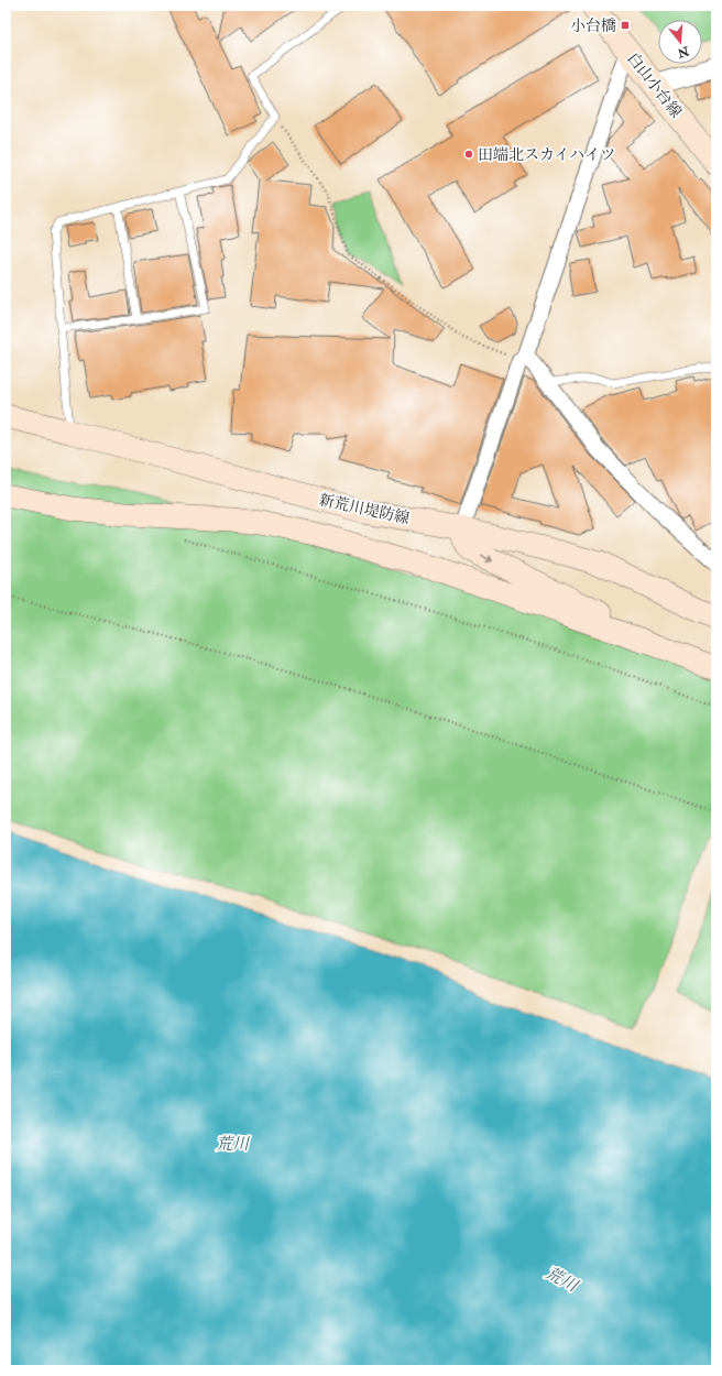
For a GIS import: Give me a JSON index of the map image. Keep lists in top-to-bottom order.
{
  "streets": {
    "main road": ["白山小台線", "新荒川堤防線"]
  },
  "water": ["荒川"],
  "places": {
    "transit": ["小台橋"],
    "other": ["田端北スカイハイツ"]
  },
  "north": "bottom"
}
